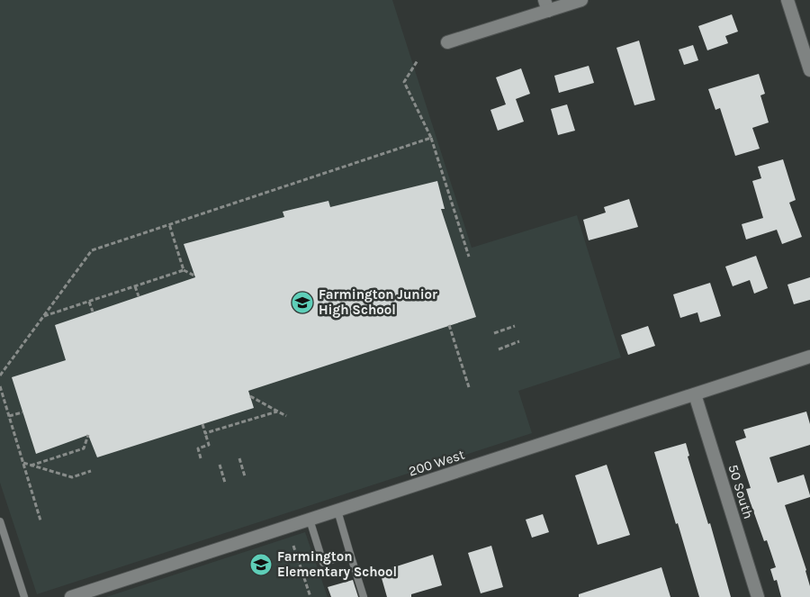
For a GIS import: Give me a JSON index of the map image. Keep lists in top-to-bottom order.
{
  "streets": {
    "main road": ["200 West", "50 South"]
  },
  "crossings": [
    ["200 West", "50 South"]
  ],
  "places": {
    "school or university": ["Farmington Junior High School", "Farmington Elementary School"]
  }
}
